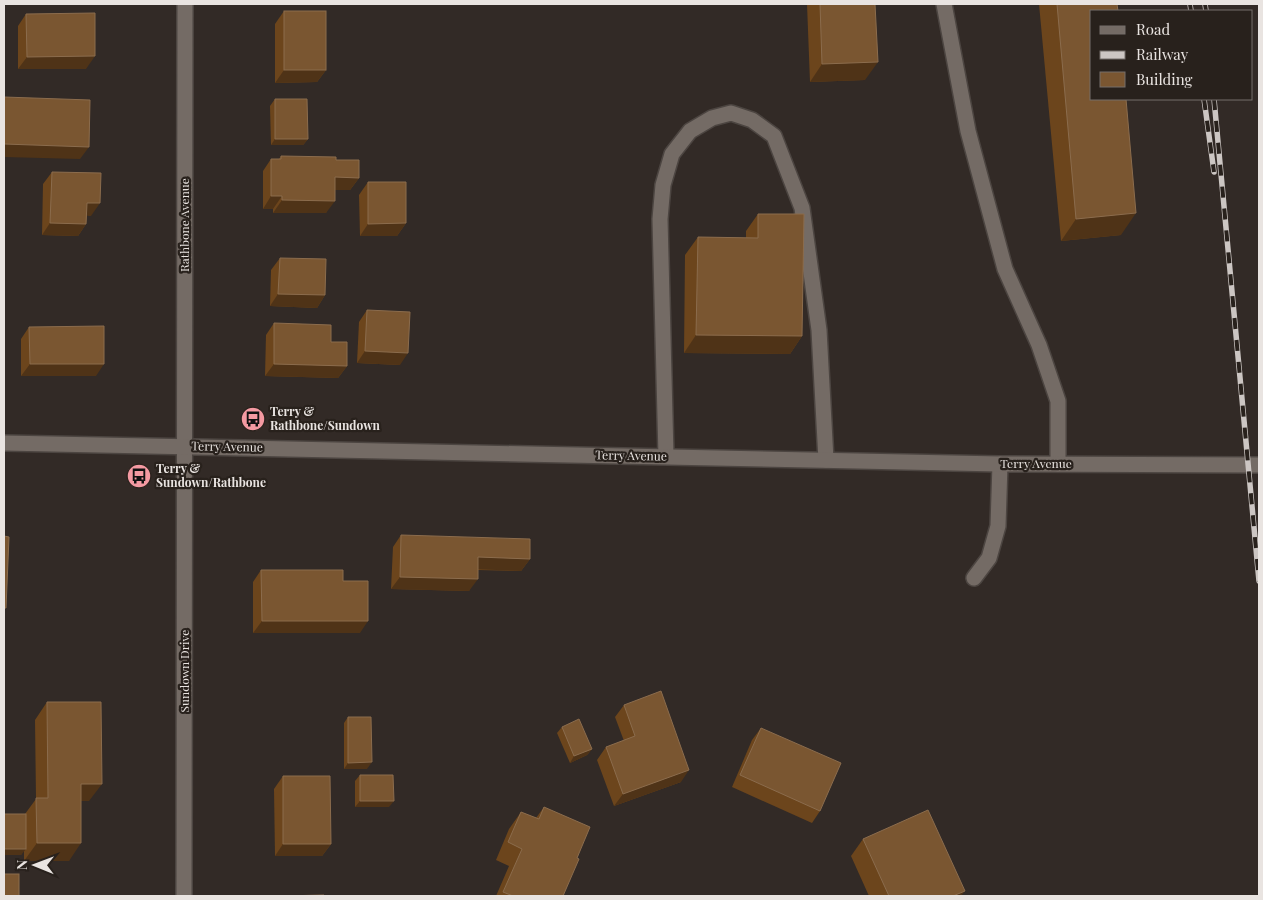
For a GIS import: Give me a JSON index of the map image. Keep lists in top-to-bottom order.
{
  "streets": {
    "street": ["Rathbone Avenue", "Terry Avenue", "Sundown Drive"]
  },
  "crossings": [
    ["Rathbone Avenue", "Terry Avenue"],
    ["Rathbone Avenue", "Sundown Drive"],
    ["Terry Avenue", "Sundown Drive"]
  ],
  "places": {
    "bus stop": ["Terry & Rathbone/Sundown", "Terry & Sundown/Rathbone"]
  },
  "legend": ["Road", "Railway", "Building"],
  "north": "left"
}
